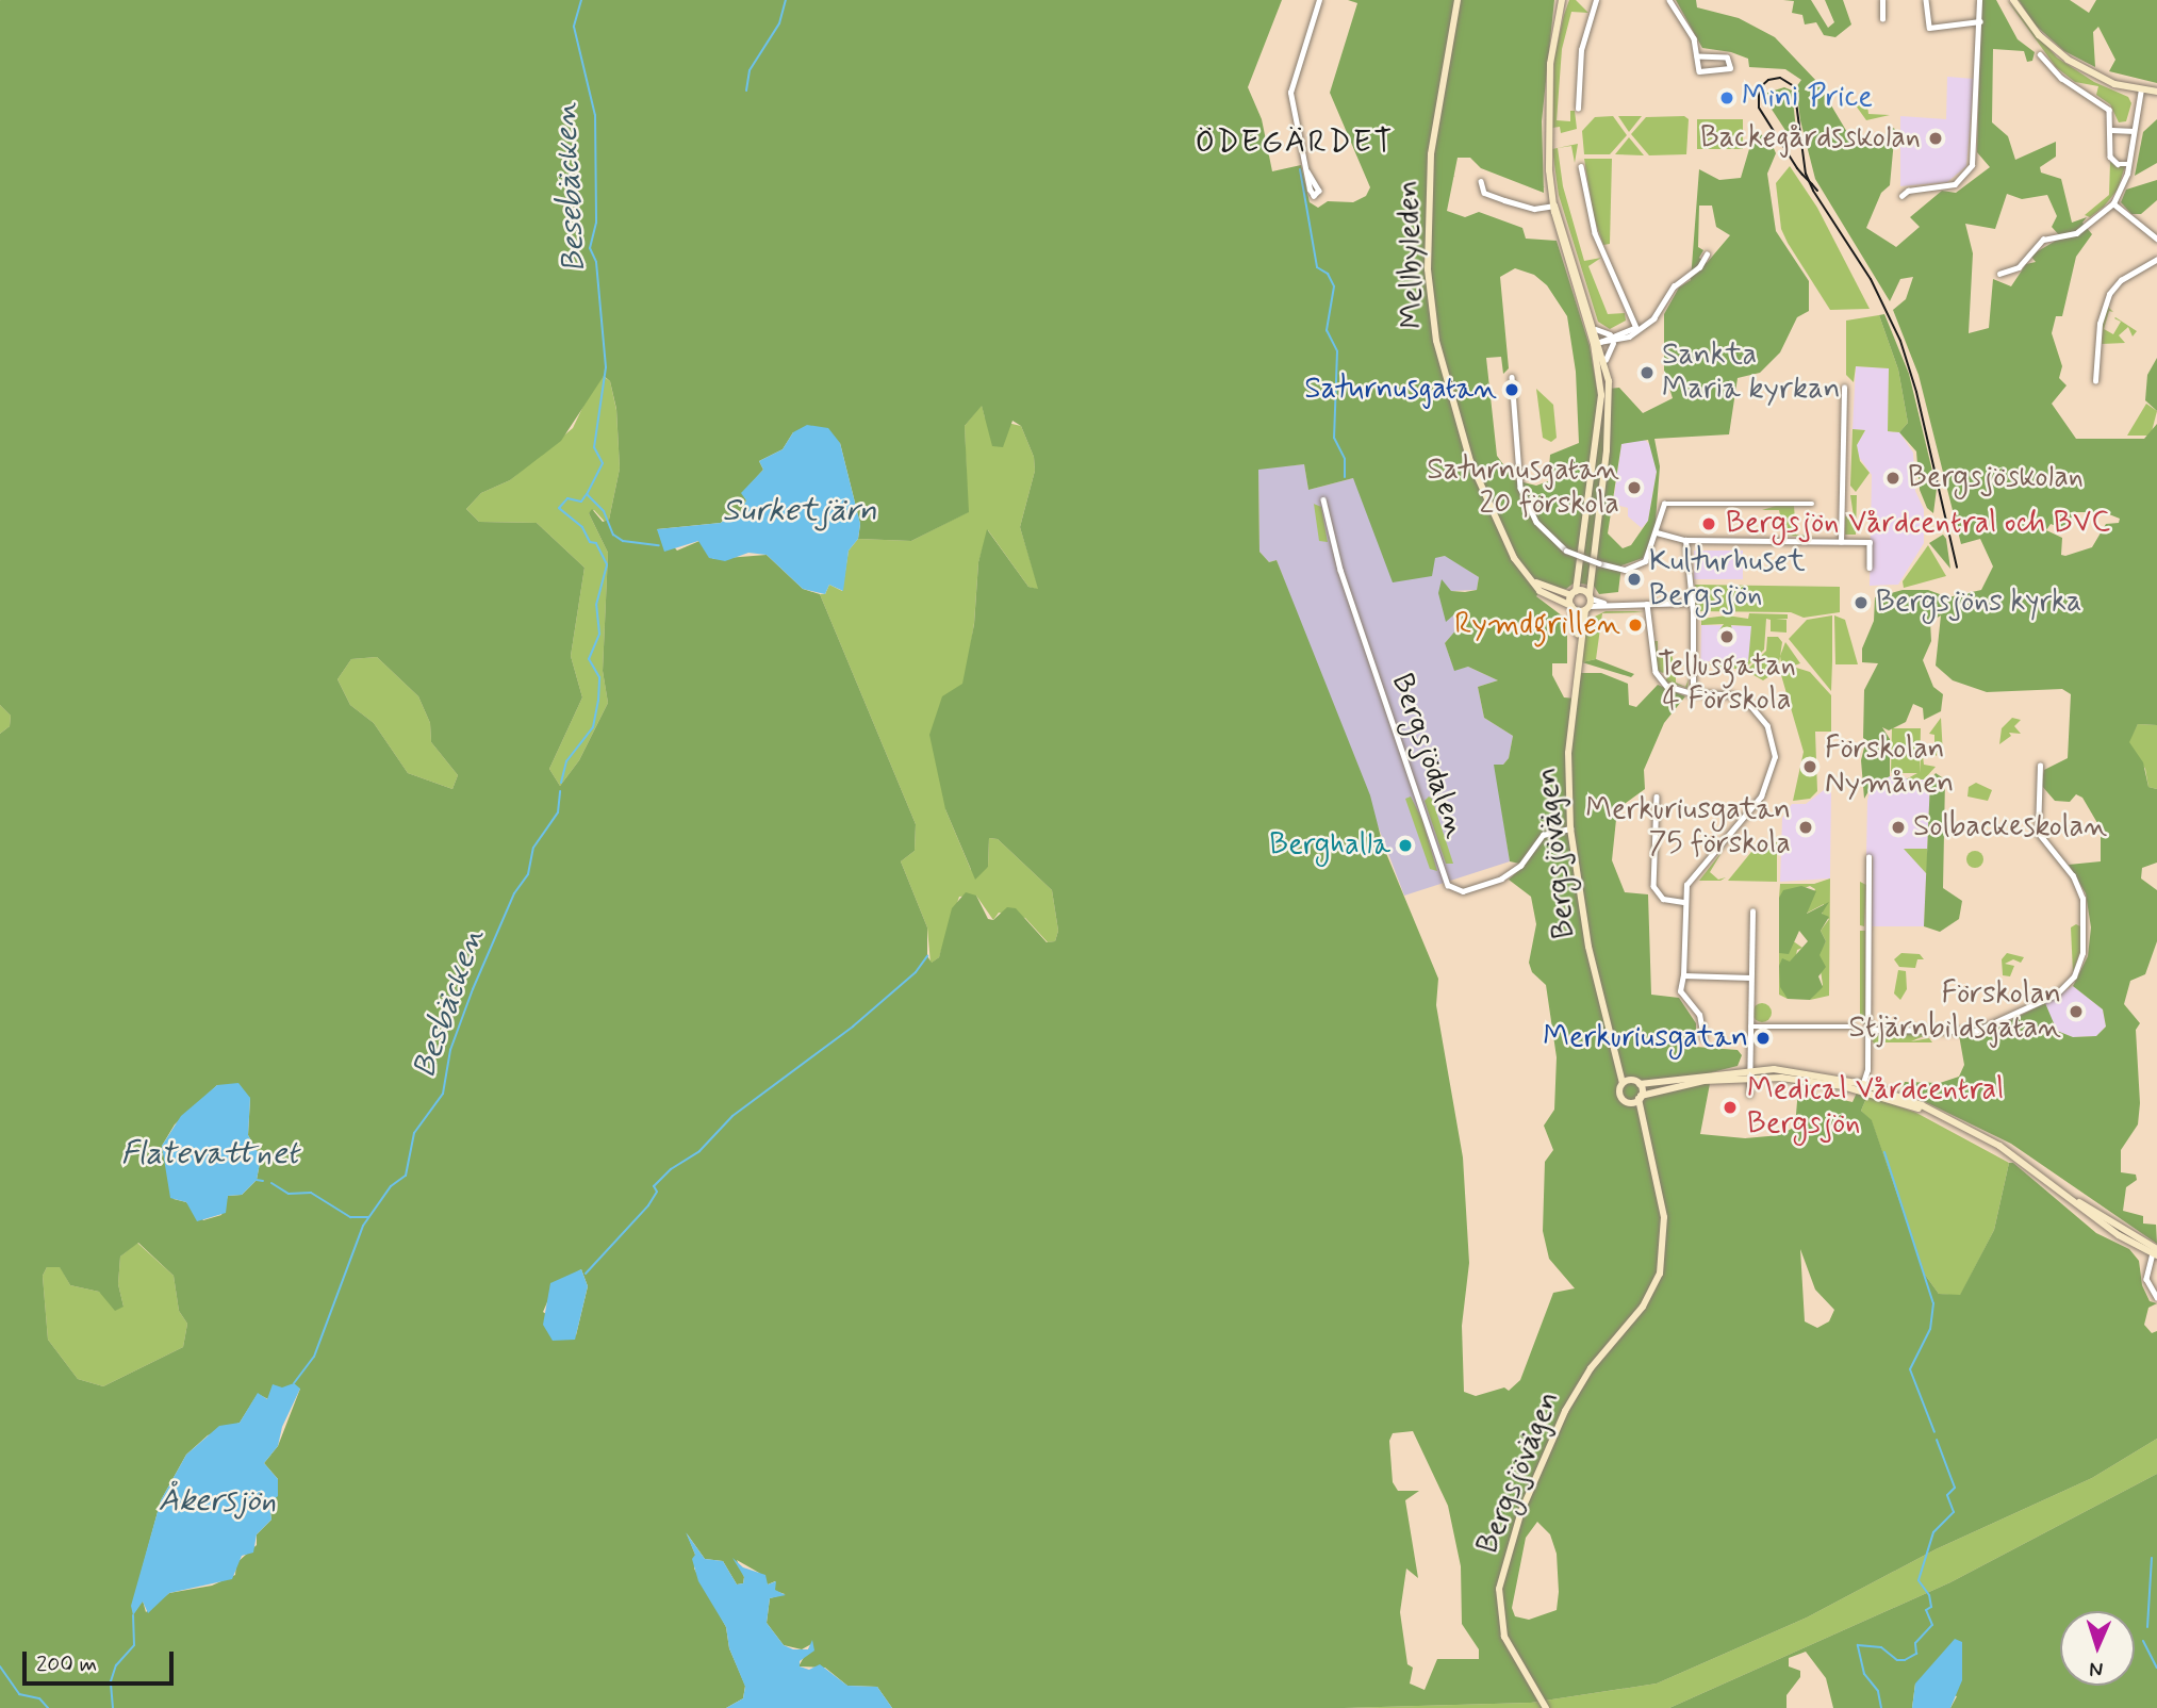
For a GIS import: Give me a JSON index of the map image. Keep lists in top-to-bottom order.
{
  "streets": {
    "main road": ["Mellbyleden", "Bergsjövägen"],
    "street": ["Bergsjödalen"]
  },
  "crossings": [
    ["Mellbyleden", "Bergsjövägen"],
    ["Bergsjödalen", "Bergsjövägen"]
  ],
  "districts": ["ÖDEGÄRDET"],
  "water": [
    "Besebäcken",
    "Surketjärn",
    "Besbäcken",
    "Flatevattnet",
    "Åkersjön"
  ],
  "places": [
    "Mini Price",
    "Backegårdsskolan",
    "Sankta Maria kyrkan",
    "Saturnusgatan",
    "Bergsjöskolan",
    "Saturnusgatan 20 förskola",
    "Bergsjön Vårdcentral och BVC",
    "Kulturhuset Bergsjön",
    "Bergsjöns kyrka",
    "Rymdgrillen",
    "Tellusgatan 4 Förskola",
    "Förskolan Nymånen",
    "Merkuriusgatan 75 förskola",
    "Solbackeskolan",
    "Berghalla",
    "Förskolan Stjärnbildsgatan",
    "Merkuriusgatan",
    "Medical Vårdcentral Bergsjön"
  ],
  "scale_bar": "200 m",
  "north": "bottom"
}
